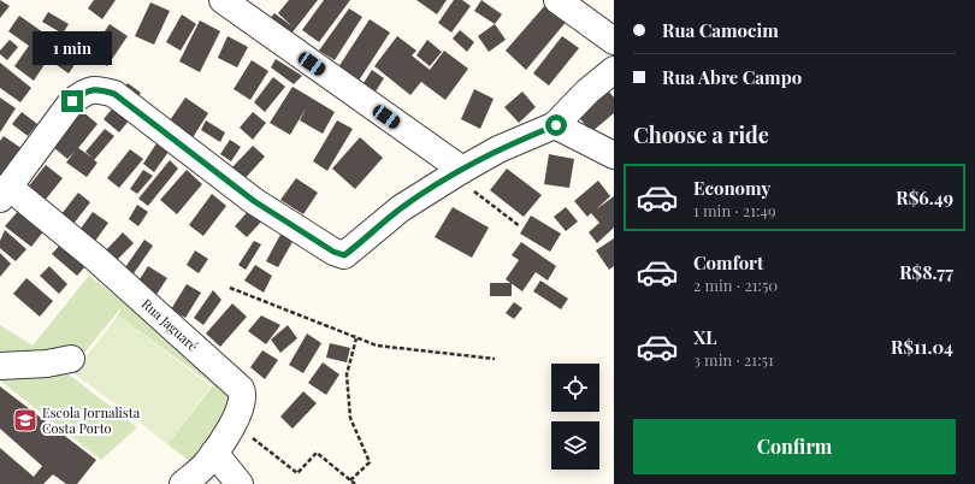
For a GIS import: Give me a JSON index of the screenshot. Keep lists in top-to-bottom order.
{
  "streets": {
    "street": ["Rua Jaguaré"]
  },
  "places": {
    "school or university": ["Escola Jornalista Costa Porto"]
  },
  "page": {
    "banner": ["Rua Camocim", "Rua Abre Campo"],
    "bubble": "1 min",
    "heading": "Choose a ride",
    "list": [
      {
        "name": "Economy",
        "note": "1 min · 21:49",
        "value": "R$6.49"
      },
      {
        "name": "Comfort",
        "note": "2 min · 21:50",
        "value": "R$8.77"
      },
      {
        "name": "XL",
        "note": "3 min · 21:51",
        "value": "R$11.04"
      }
    ],
    "buttons": "Confirm"
  }
}
